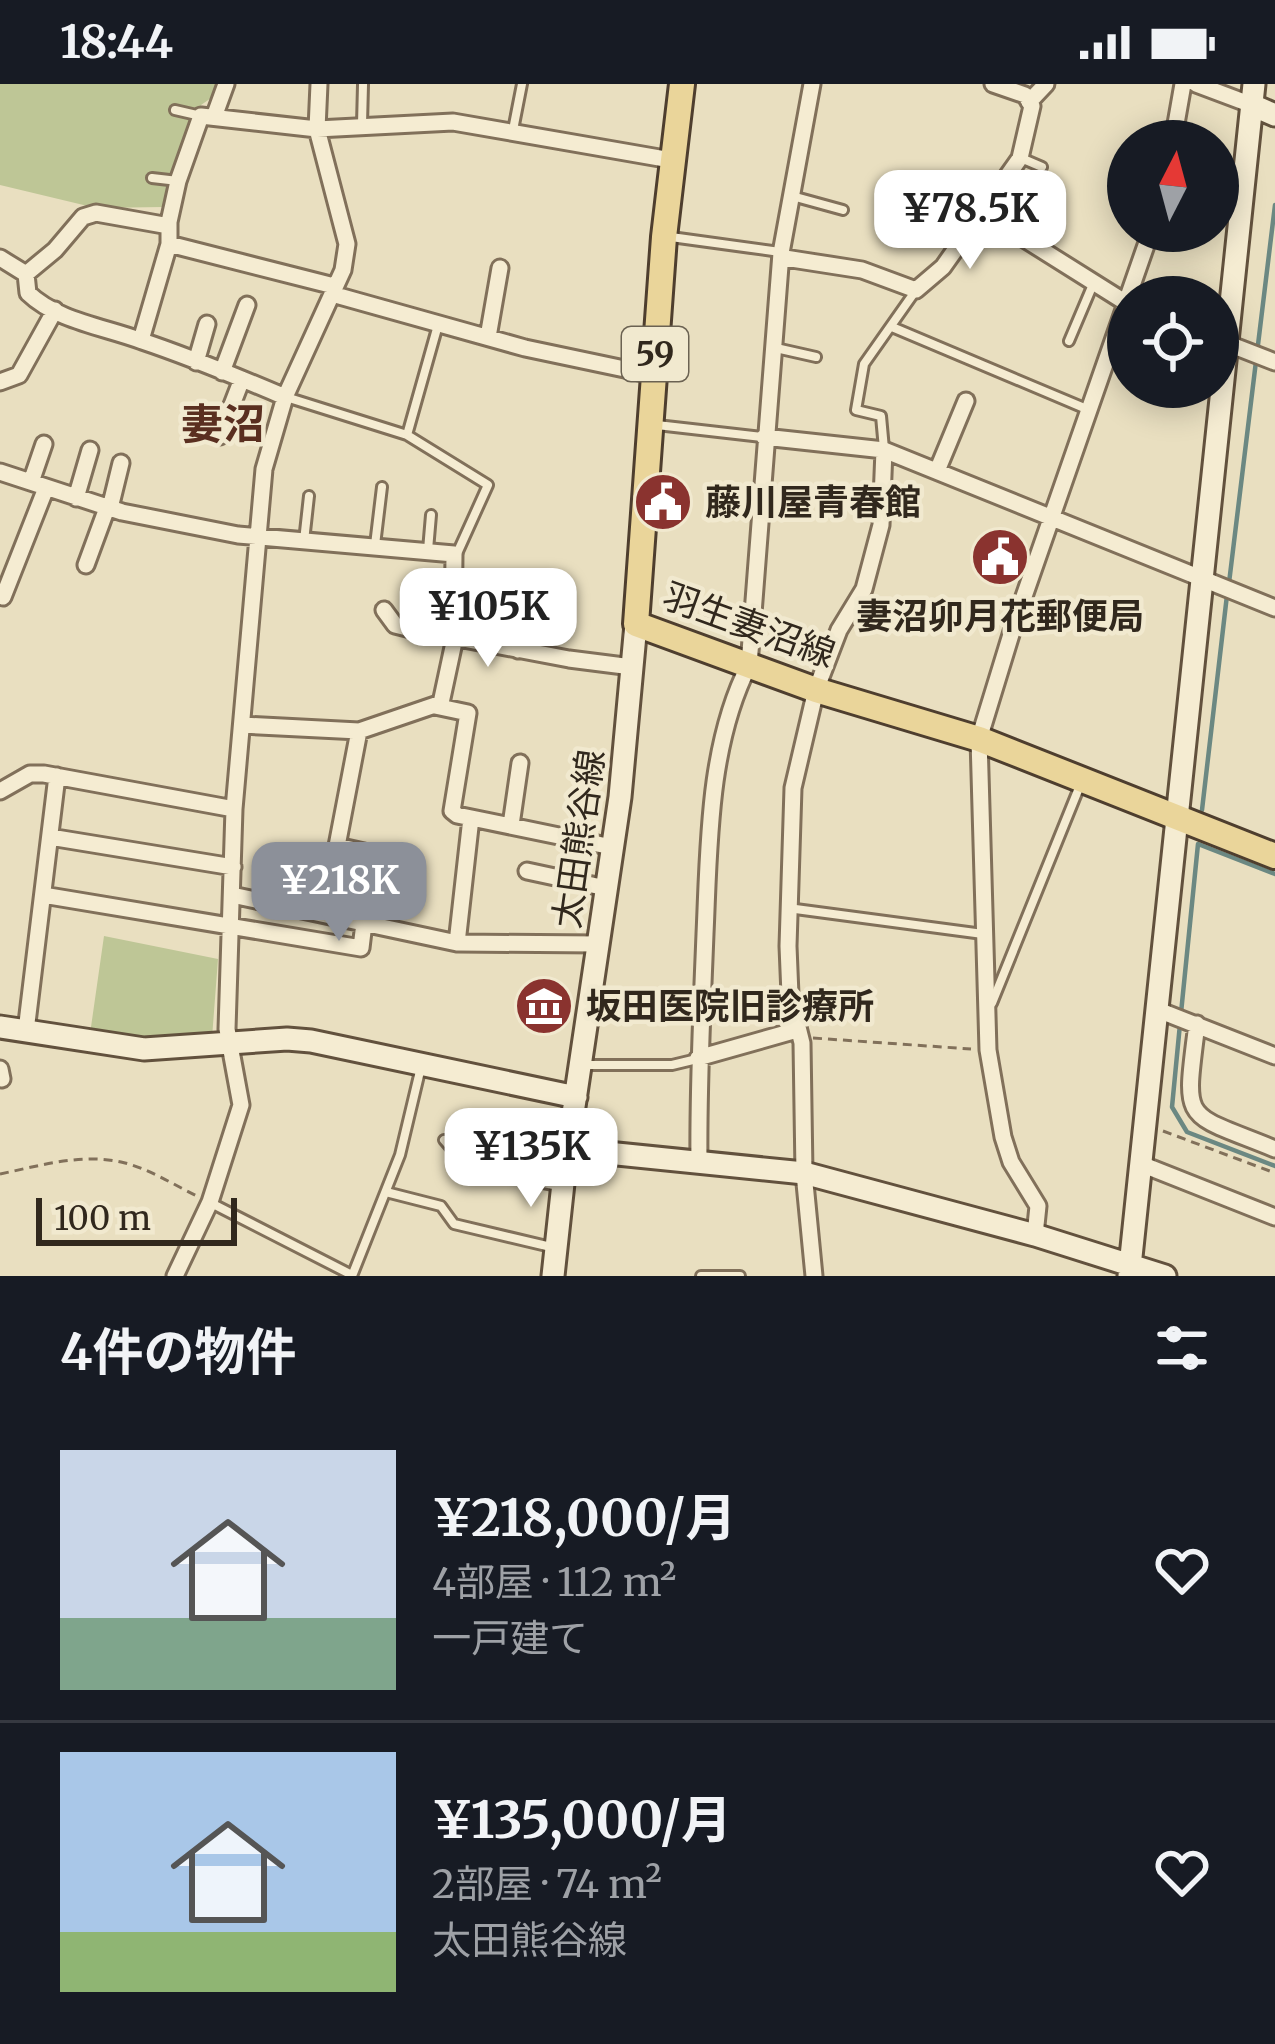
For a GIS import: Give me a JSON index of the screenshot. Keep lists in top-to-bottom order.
{
  "streets": {
    "main road": ["59", "羽生妻沼線"],
    "street": ["太田熊谷線"]
  },
  "crossings": [
    ["羽生妻沼線", "太田熊谷線"]
  ],
  "districts": ["妻沼"],
  "places": {
    "public building": ["藤川屋青春館", "妻沼卯月花郵便局"],
    "museum": ["坂田医院旧診療所"]
  },
  "scale_bar": "100 m",
  "north": "top",
  "page": {
    "status": "18:44",
    "price": [
      "¥78.5K",
      "¥105K",
      "¥218K",
      "¥135K"
    ],
    "scale": "100 m",
    "heading": "4件の物件",
    "list": [
      {
        "name": "¥218,000/月",
        "note": "4部屋 · 112 m² · 一戸建て"
      },
      {
        "name": "¥135,000/月",
        "note": "2部屋 · 74 m² · 太田熊谷線"
      }
    ]
  }
}
